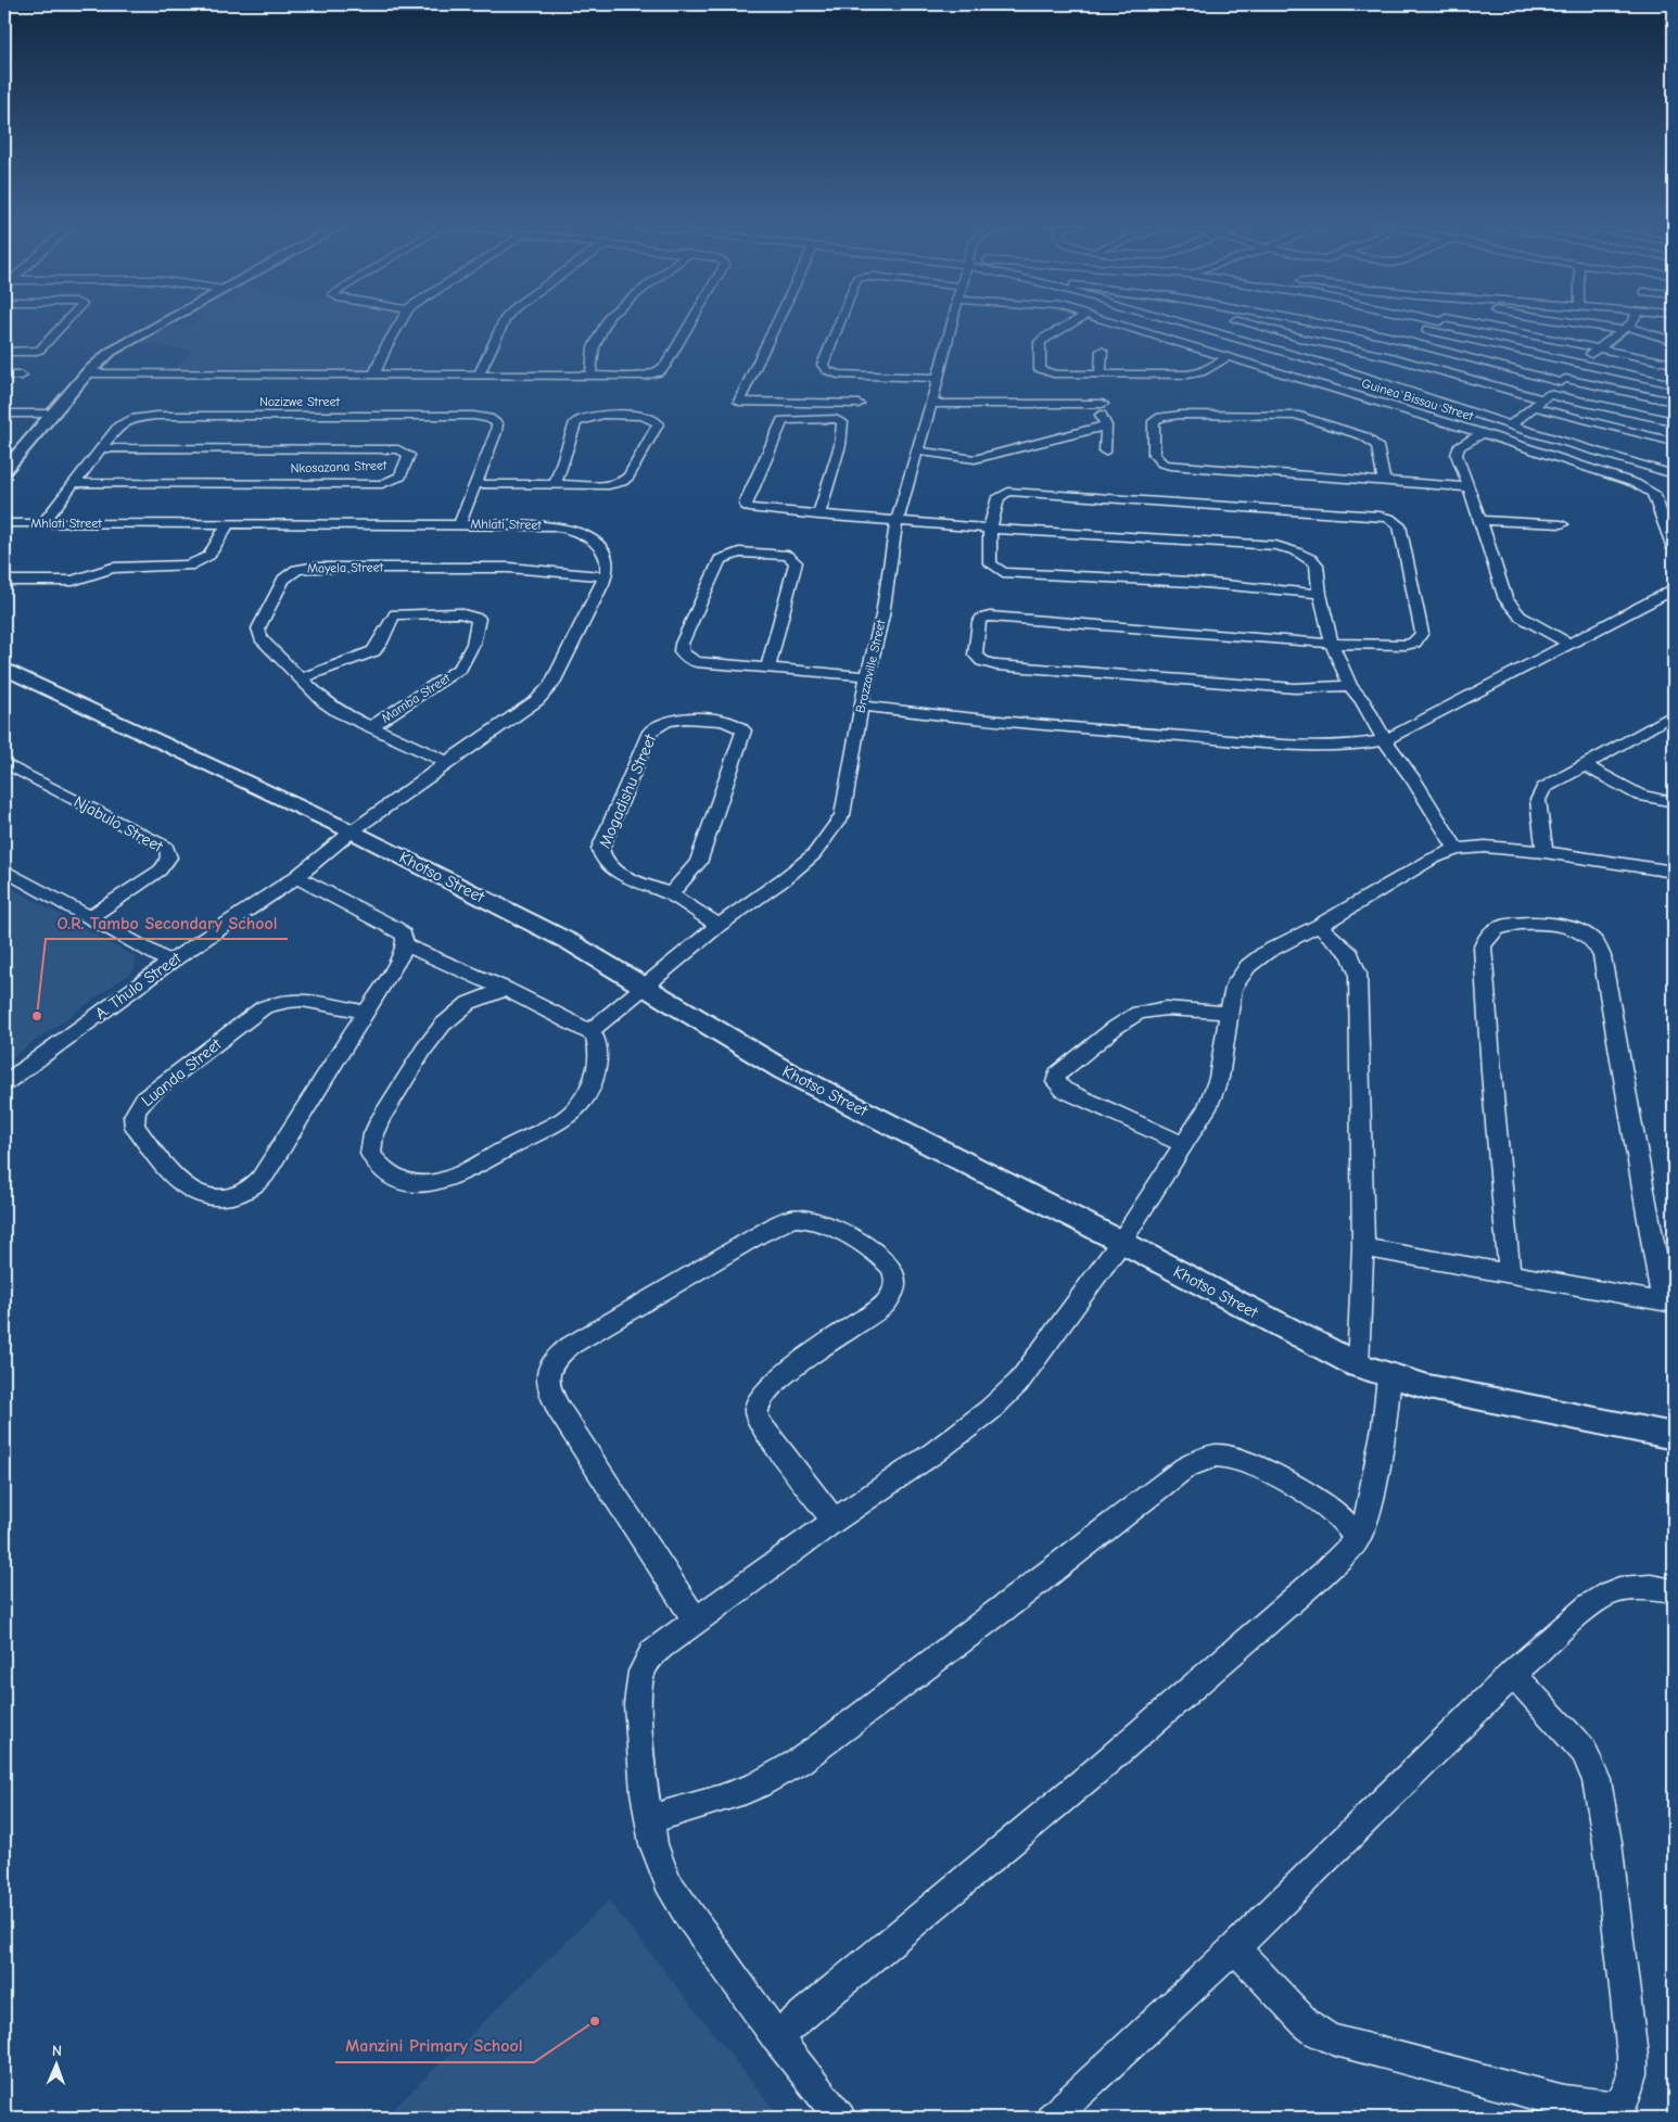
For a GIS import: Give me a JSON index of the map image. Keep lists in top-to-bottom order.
{
  "streets": {
    "street": [
      "Guinea Bissau Street",
      "Nozizwe Street",
      "Nkosazana Street",
      "Mhlati Street",
      "Mayela Street",
      "Brazzaville Street",
      "Mamba Street",
      "Mogadishu Street",
      "Njabulo Street",
      "Khotso Street",
      "A. Thulo Street",
      "Luanda Street"
    ]
  },
  "crossings": [
    ["Guinea Bissau Street", "Brazzaville Street"],
    ["Nozizwe Street", "Nkosazana Street"],
    ["Nozizwe Street", "Mhlati Street"],
    ["Mhlati Street", "Mayela Street"],
    ["Mayela Street", "Mamba Street"],
    ["Brazzaville Street", "Mogadishu Street"],
    ["Brazzaville Street", "Khotso Street"],
    ["Khotso Street", "A. Thulo Street"]
  ],
  "places": ["O.R. Tambo Secondary School", "Manzini Primary School"],
  "north": "top"
}
